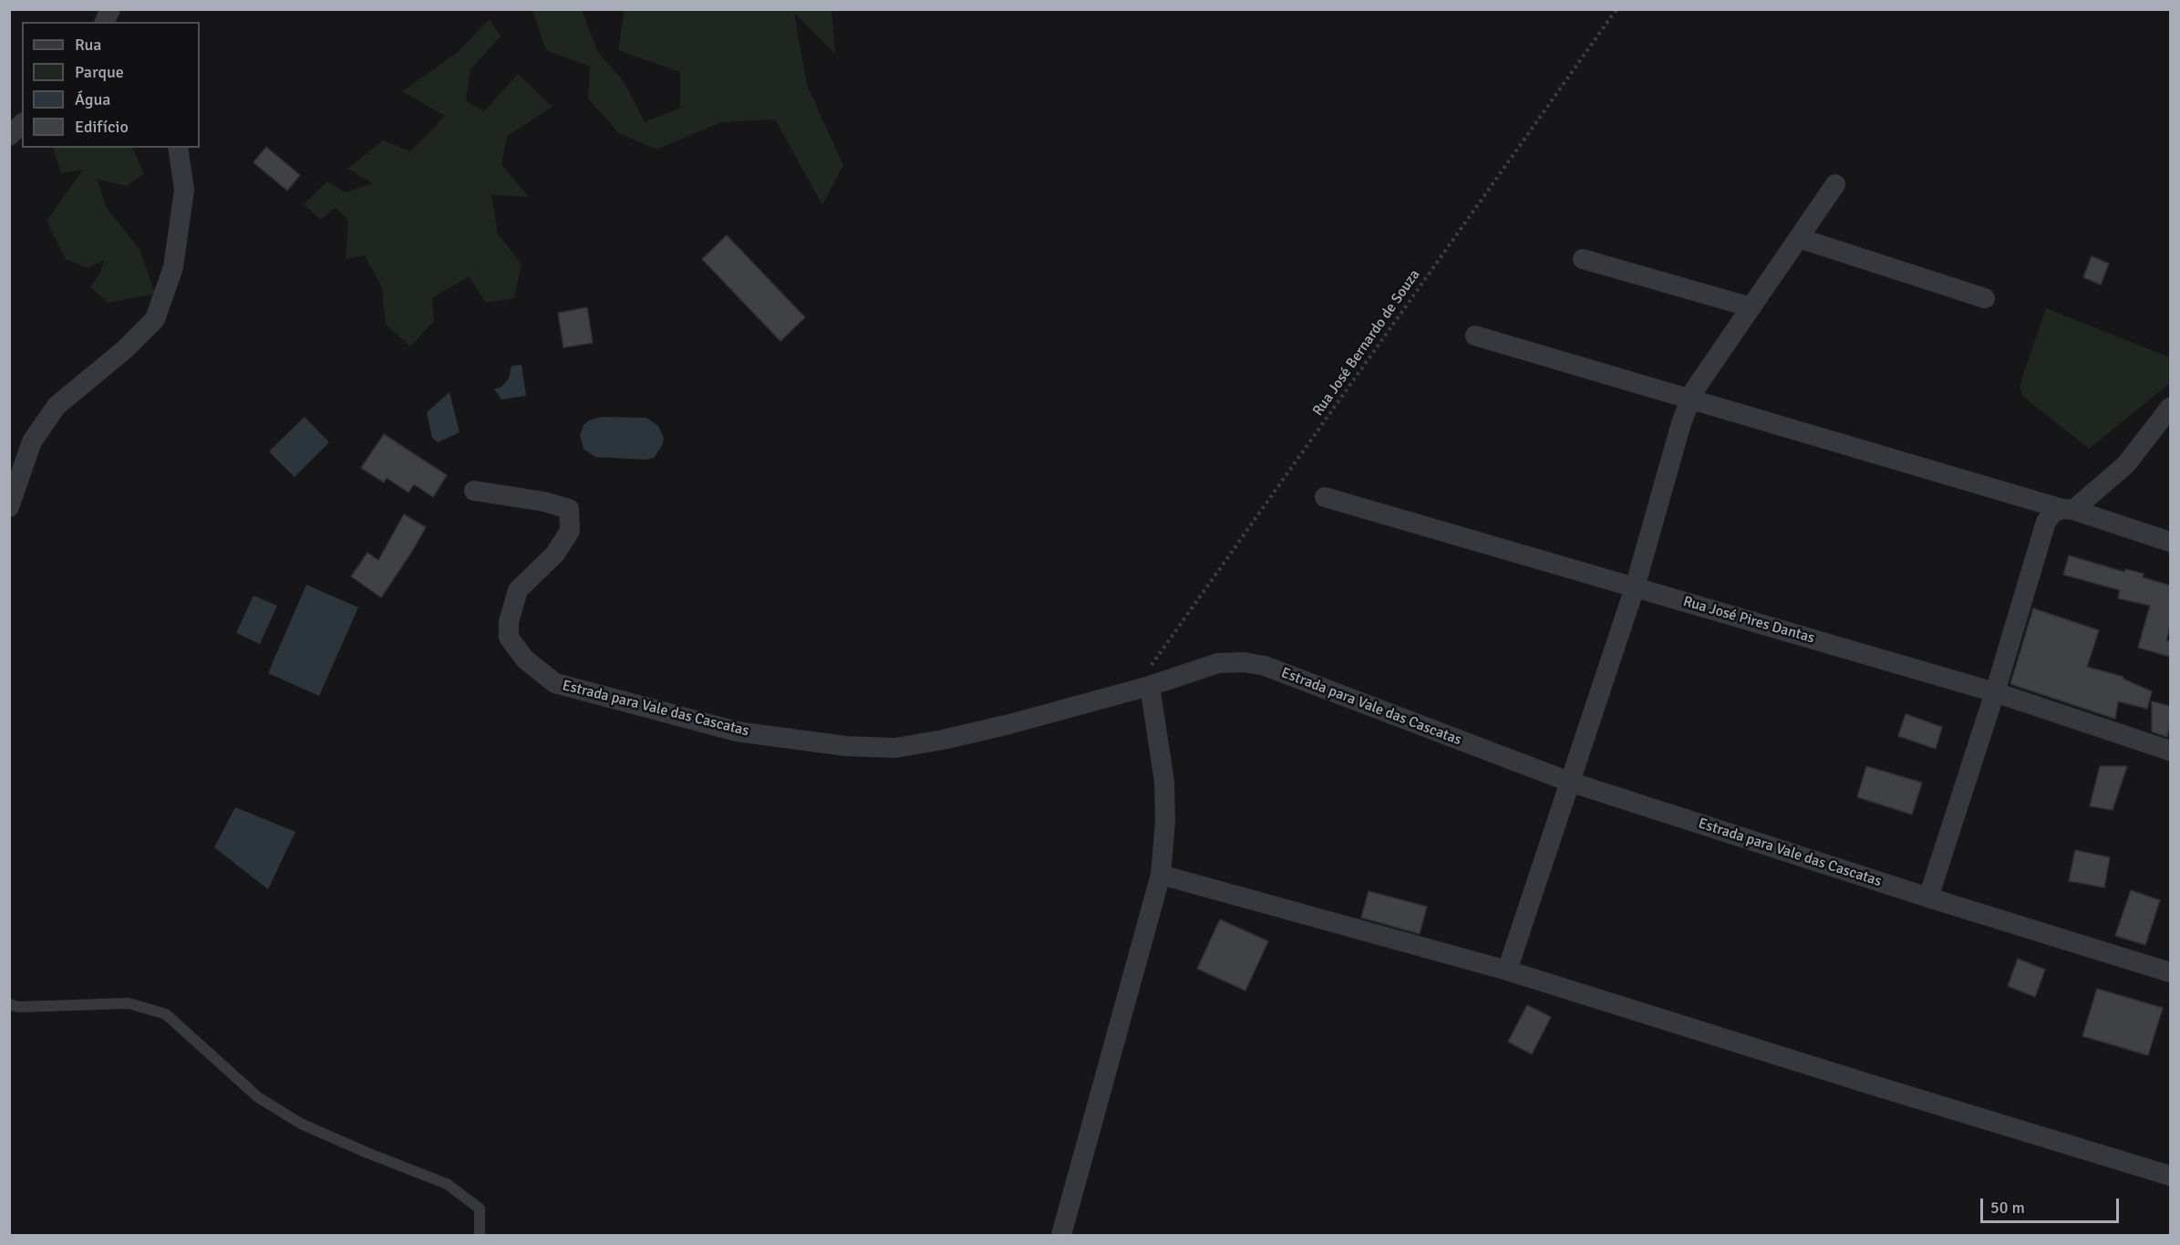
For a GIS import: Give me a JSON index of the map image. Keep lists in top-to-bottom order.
{
  "streets": {
    "street": ["Rua José Pires Dantas", "Estrada para Vale das Cascatas"],
    "path": ["Rua José Bernardo de Souza"]
  },
  "crossings": [
    ["Rua José Bernardo de Souza", "Estrada para Vale das Cascatas"]
  ],
  "legend": [
    "Rua",
    "Parque",
    "Água",
    "Edifício"
  ],
  "scale_bar": "50 m"
}
